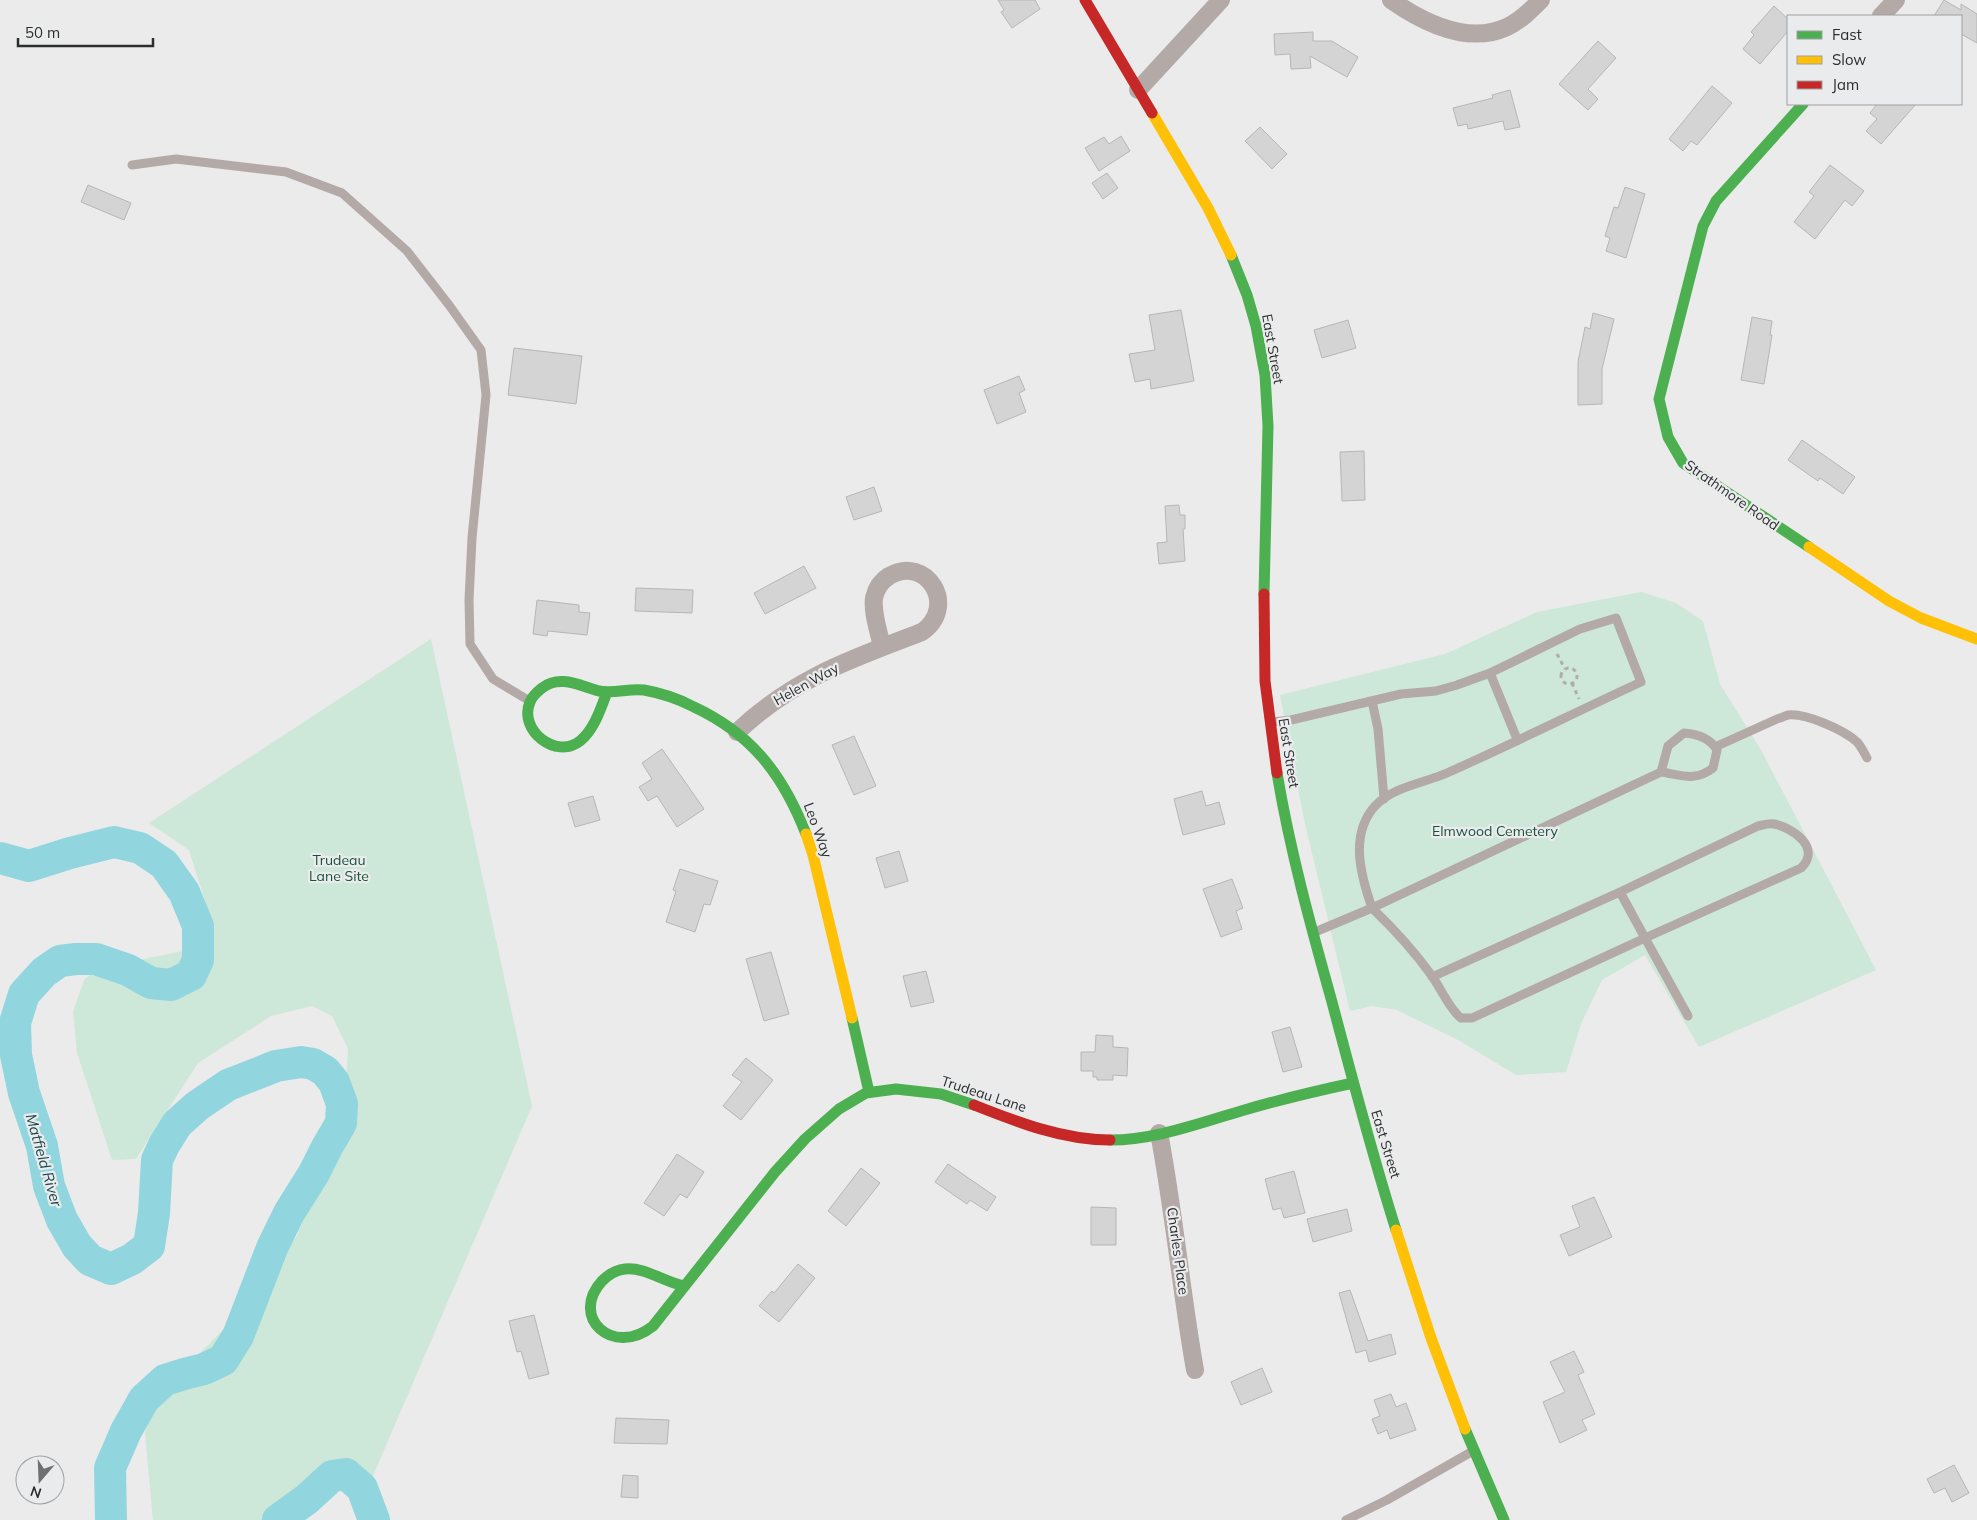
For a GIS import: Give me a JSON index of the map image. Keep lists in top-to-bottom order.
{
  "streets": {
    "street": [
      "East Street",
      "Strathmore Road",
      "Helen Way",
      "Leo Way",
      "Trudeau Lane",
      "Charles Place"
    ]
  },
  "crossings": [
    ["East Street", "Trudeau Lane"],
    ["Helen Way", "Leo Way"],
    ["Leo Way", "Trudeau Lane"],
    ["Trudeau Lane", "Charles Place"]
  ],
  "water": ["Matfield River"],
  "parks": ["Elmwood Cemetery", "Trudeau Lane Site"],
  "legend": ["Fast", "Slow", "Jam"],
  "scale_bar": "50 m",
  "north": "bottom"
}
